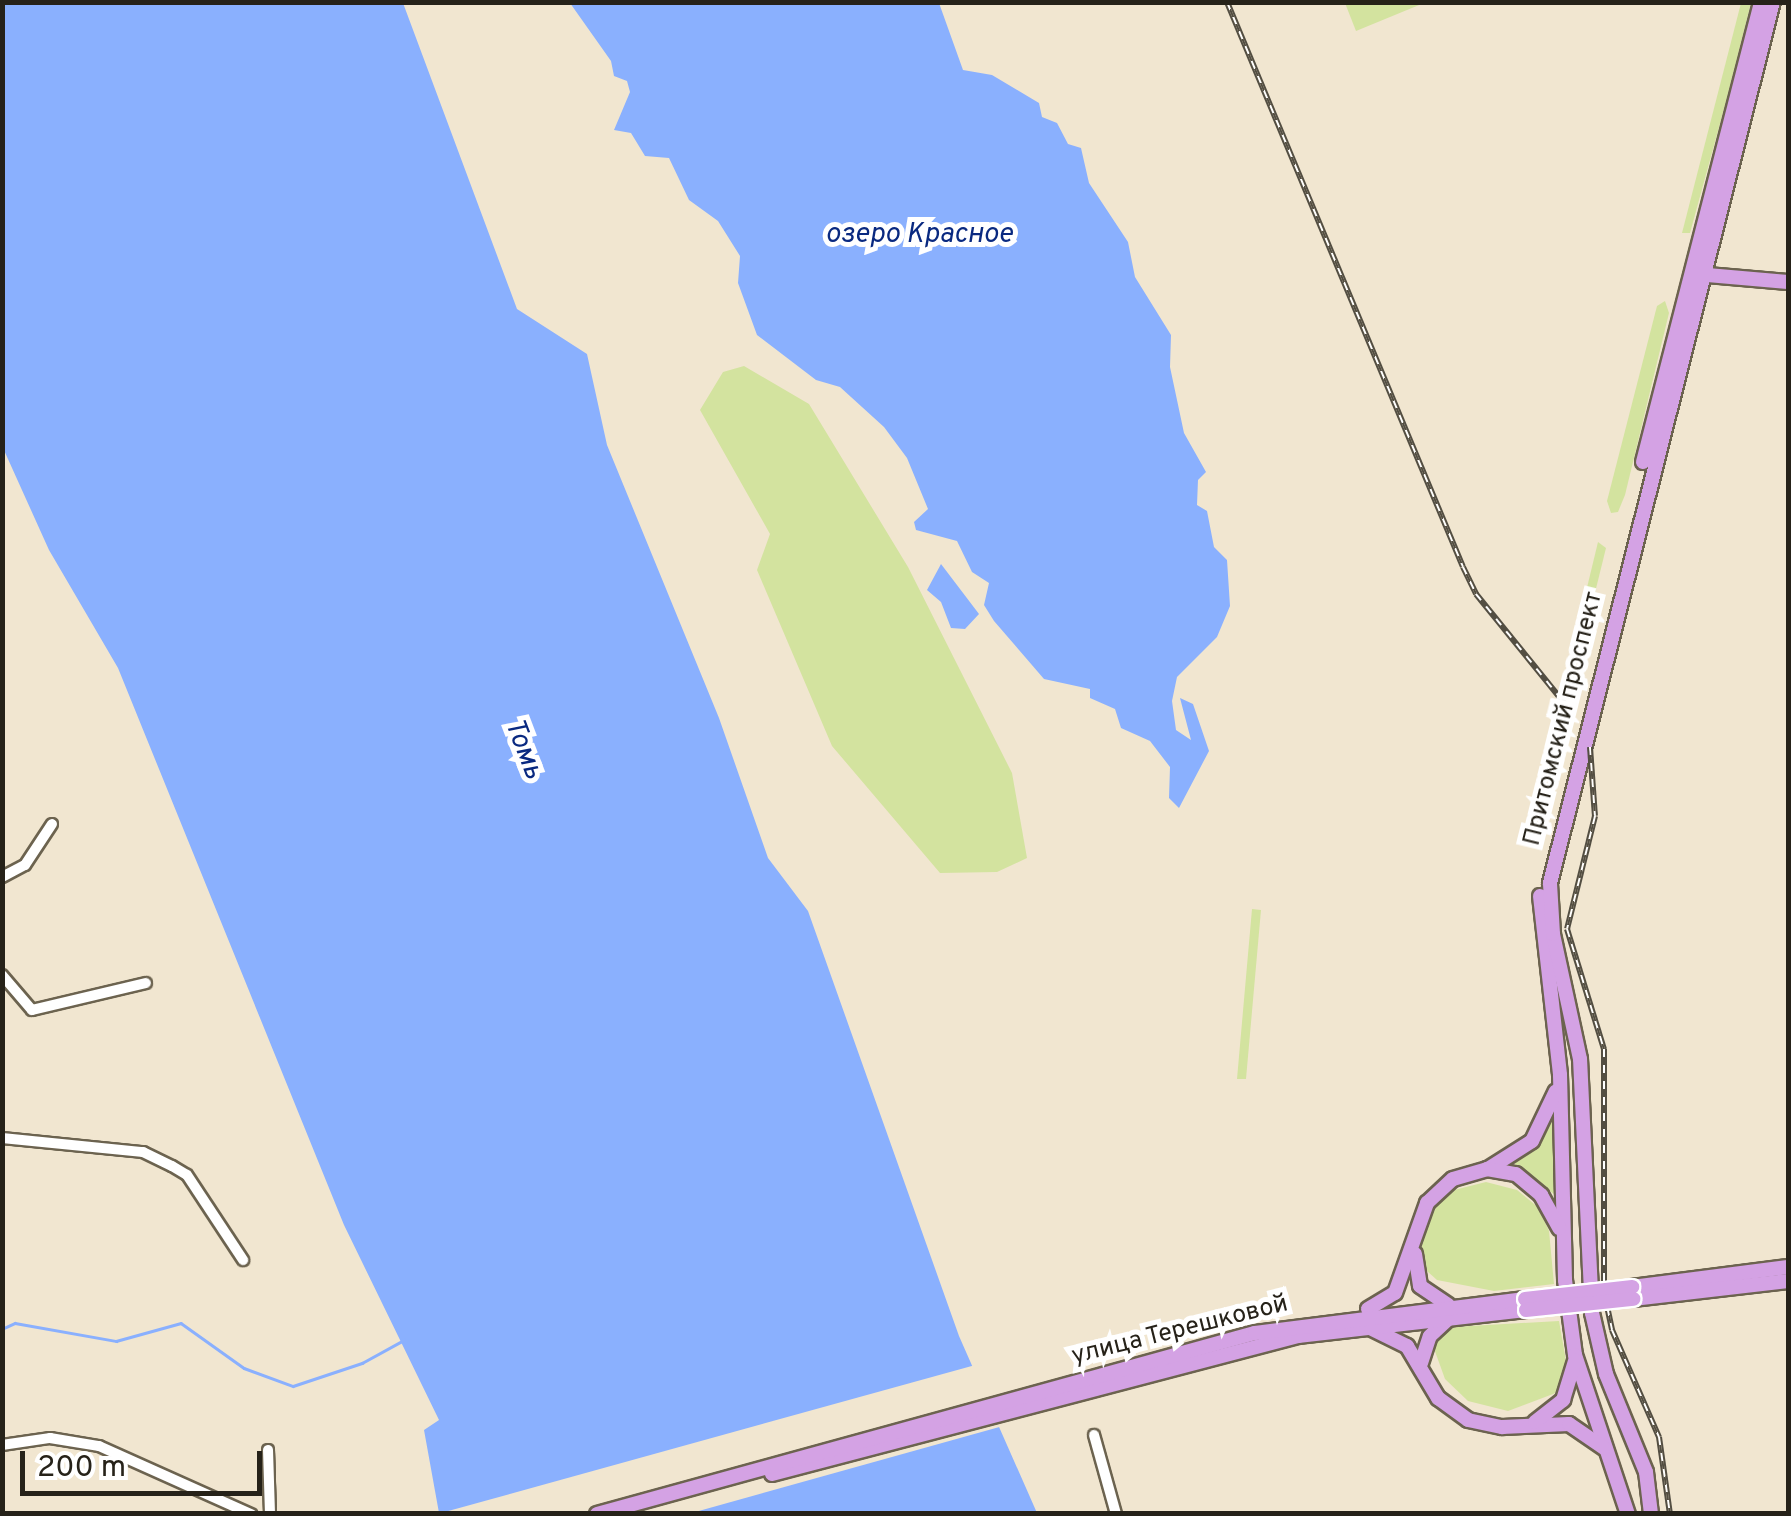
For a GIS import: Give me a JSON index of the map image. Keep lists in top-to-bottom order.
{
  "streets": {
    "main road": ["Притомский проспект", "улица Терешковой"]
  },
  "water": ["озеро Красное", "Томь"],
  "scale_bar": "200 m"
}
